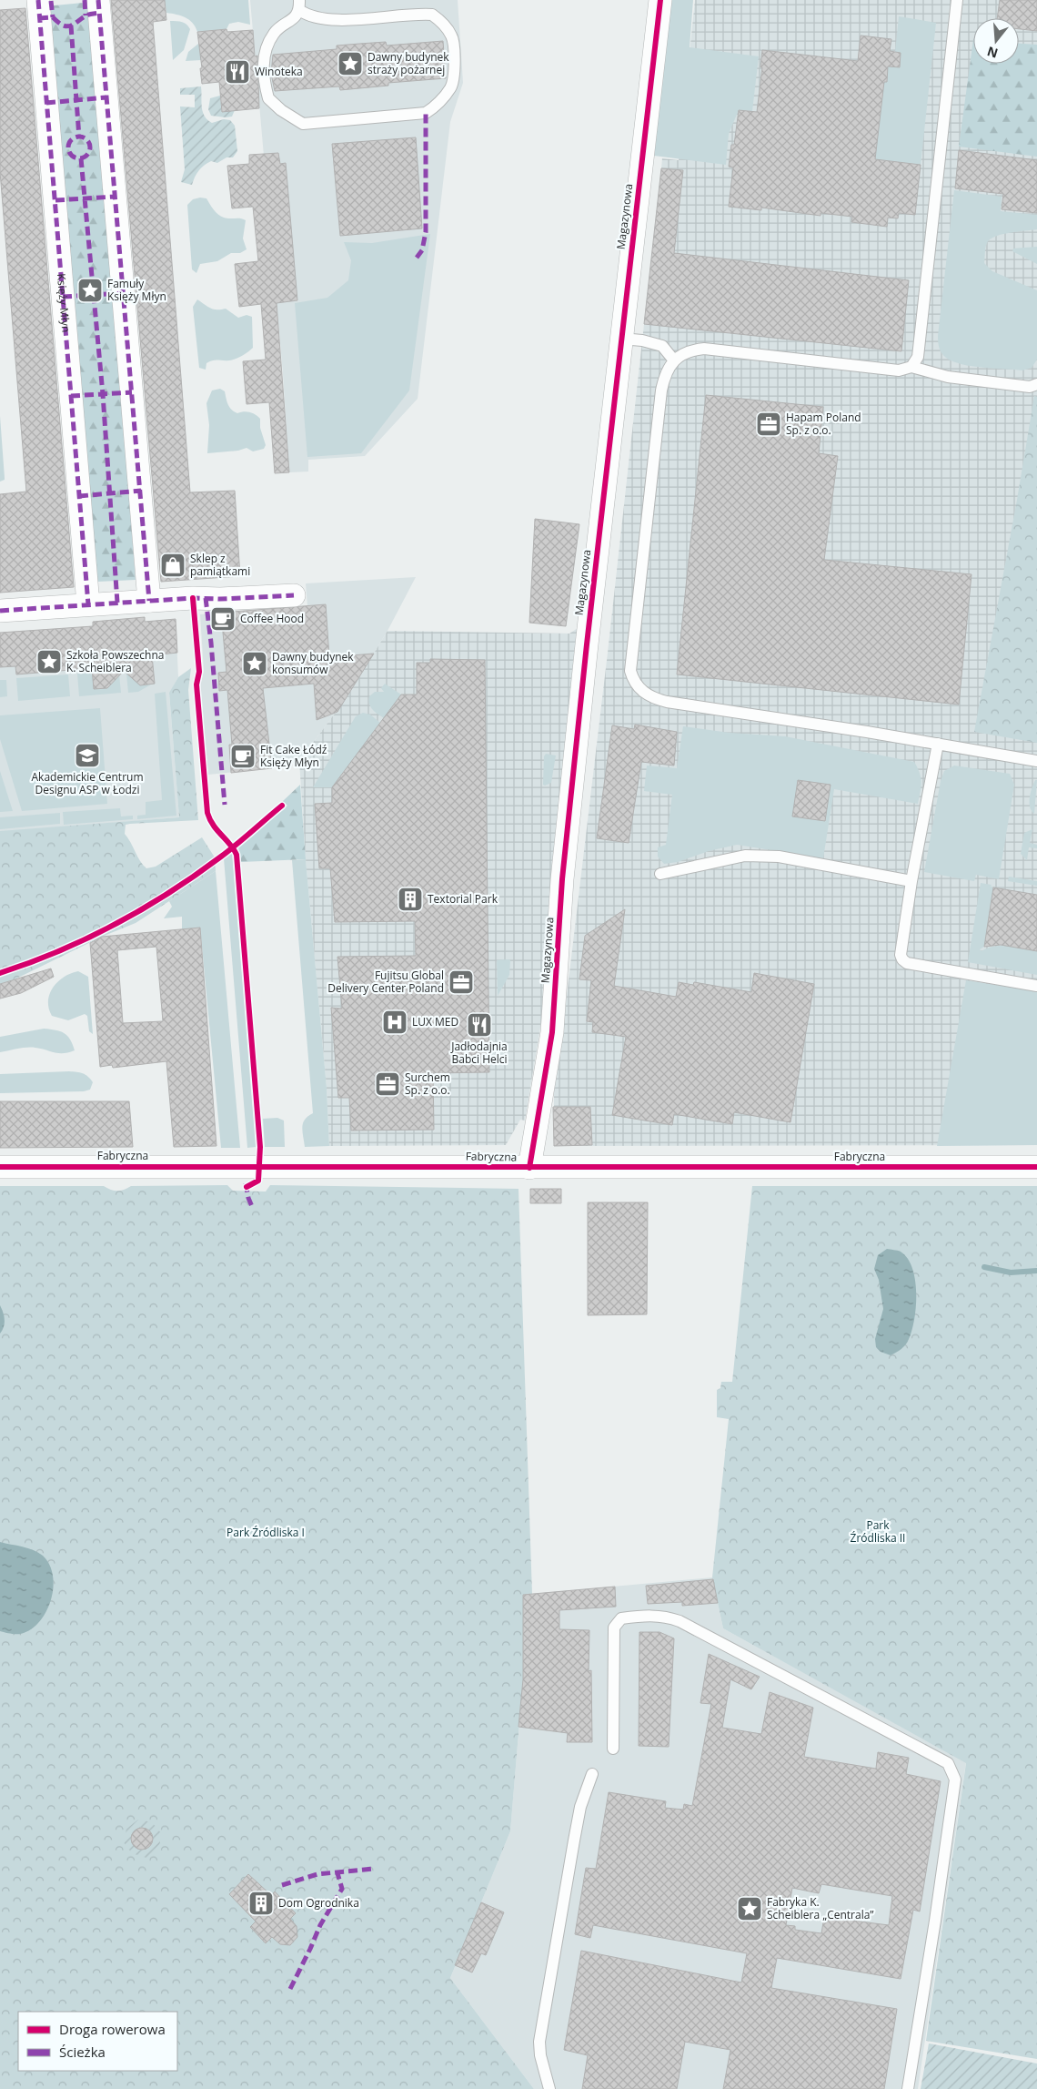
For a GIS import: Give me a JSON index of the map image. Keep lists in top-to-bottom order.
{
  "streets": {
    "street": ["Magazynowa", "Księży Młyn", "Fabryczna"]
  },
  "crossings": [
    ["Magazynowa", "Fabryczna"]
  ],
  "parks": ["Park Źródliska II", "Park Źródliska I"],
  "places": {
    "place": [
      "Dawny budynek straży pożarnej",
      "Famuły Księży Młyn",
      "Szkoła Powszechna K. Scheiblera",
      "Dawny budynek konsumów",
      "Fabryka K. Scheiblera „Centrala”"
    ],
    "restaurant": ["Winoteka", "Jadłodajnia Babci Helci"],
    "office": ["Hapam Poland Sp. z o.o.", "Fujitsu Global Delivery Center Poland", "Surchem Sp. z o.o."],
    "shop": ["Sklep z pamiątkami"],
    "cafe": ["Coffee Hood", "Fit Cake Łódź Księży Młyn"],
    "school or university": ["Akademickie Centrum Designu ASP w Łodzi"],
    "building": ["Textorial Park", "Dom Ogrodnika"],
    "hospital": ["LUX MED"]
  },
  "legend": ["Droga rowerowa", "Ścieżka"],
  "north": "bottom"
}
